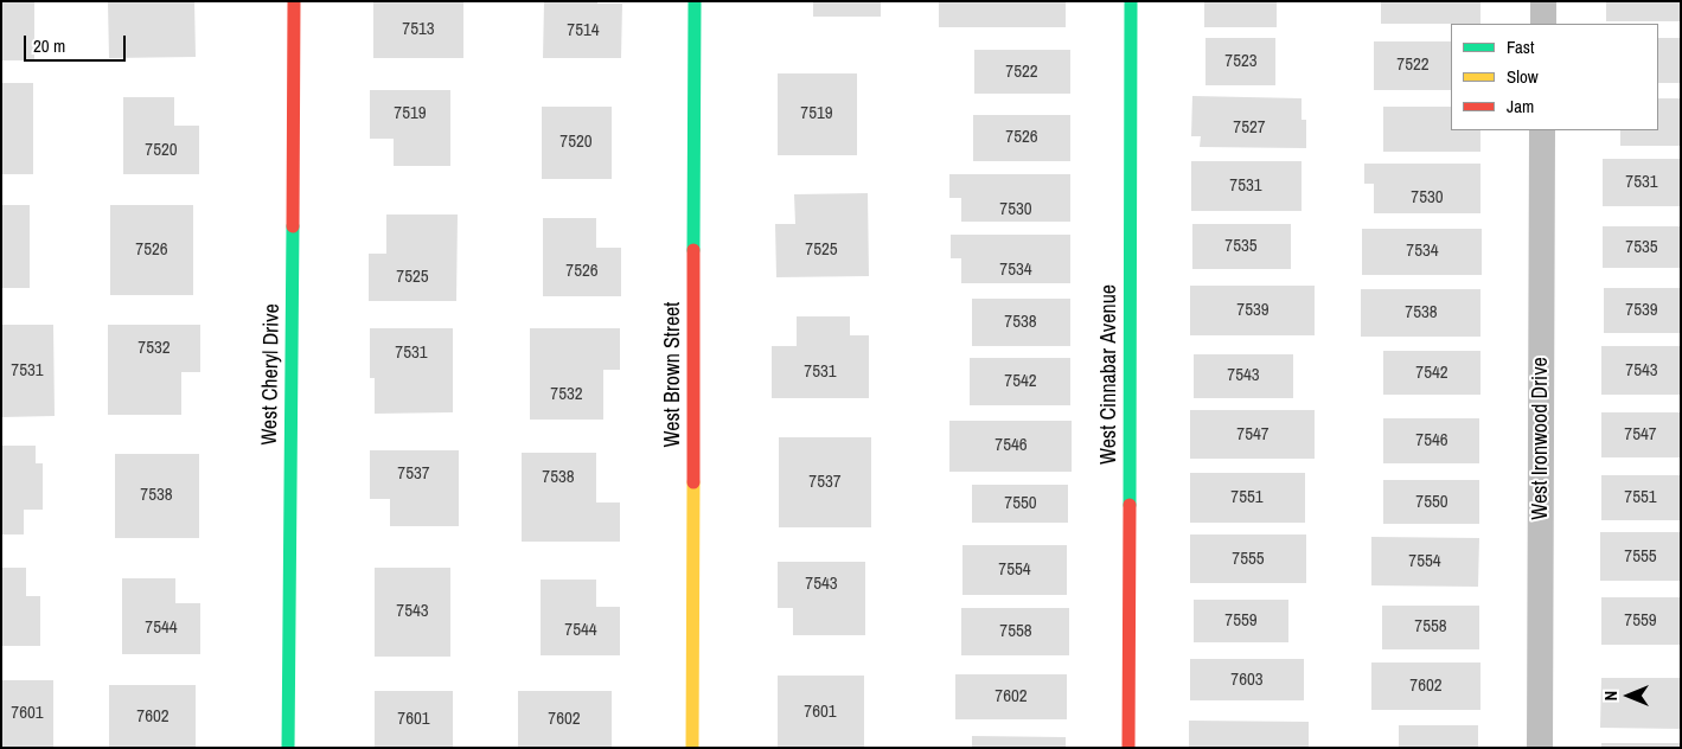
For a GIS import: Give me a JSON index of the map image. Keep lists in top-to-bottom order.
{
  "streets": {
    "street": [
      "West Cheryl Drive",
      "West Brown Street",
      "West Cinnabar Avenue",
      "West Ironwood Drive"
    ]
  },
  "house_numbers": [
    "7513",
    "7514",
    "7523",
    "7522",
    "7522",
    "7519",
    "7519",
    "7527",
    "7526",
    "7520",
    "7520",
    "7531",
    "7531",
    "7530",
    "7530",
    "7535",
    "7535",
    "7526",
    "7525",
    "7534",
    "7534",
    "7526",
    "7525",
    "7539",
    "7539",
    "7538",
    "7538",
    "7532",
    "7531",
    "7531",
    "7543",
    "7531",
    "7542",
    "7543",
    "7542",
    "7532",
    "7547",
    "7547",
    "7546",
    "7546",
    "7537",
    "7538",
    "7537",
    "7538",
    "7551",
    "7551",
    "7550",
    "7550",
    "7555",
    "7555",
    "7554",
    "7554",
    "7543",
    "7543",
    "7559",
    "7559",
    "7558",
    "7544",
    "7544",
    "7558",
    "7603",
    "7602",
    "7602",
    "7601",
    "7601",
    "7602",
    "7601",
    "7602"
  ],
  "legend": ["Fast", "Slow", "Jam"],
  "scale_bar": "20 m",
  "north": "left"
}
